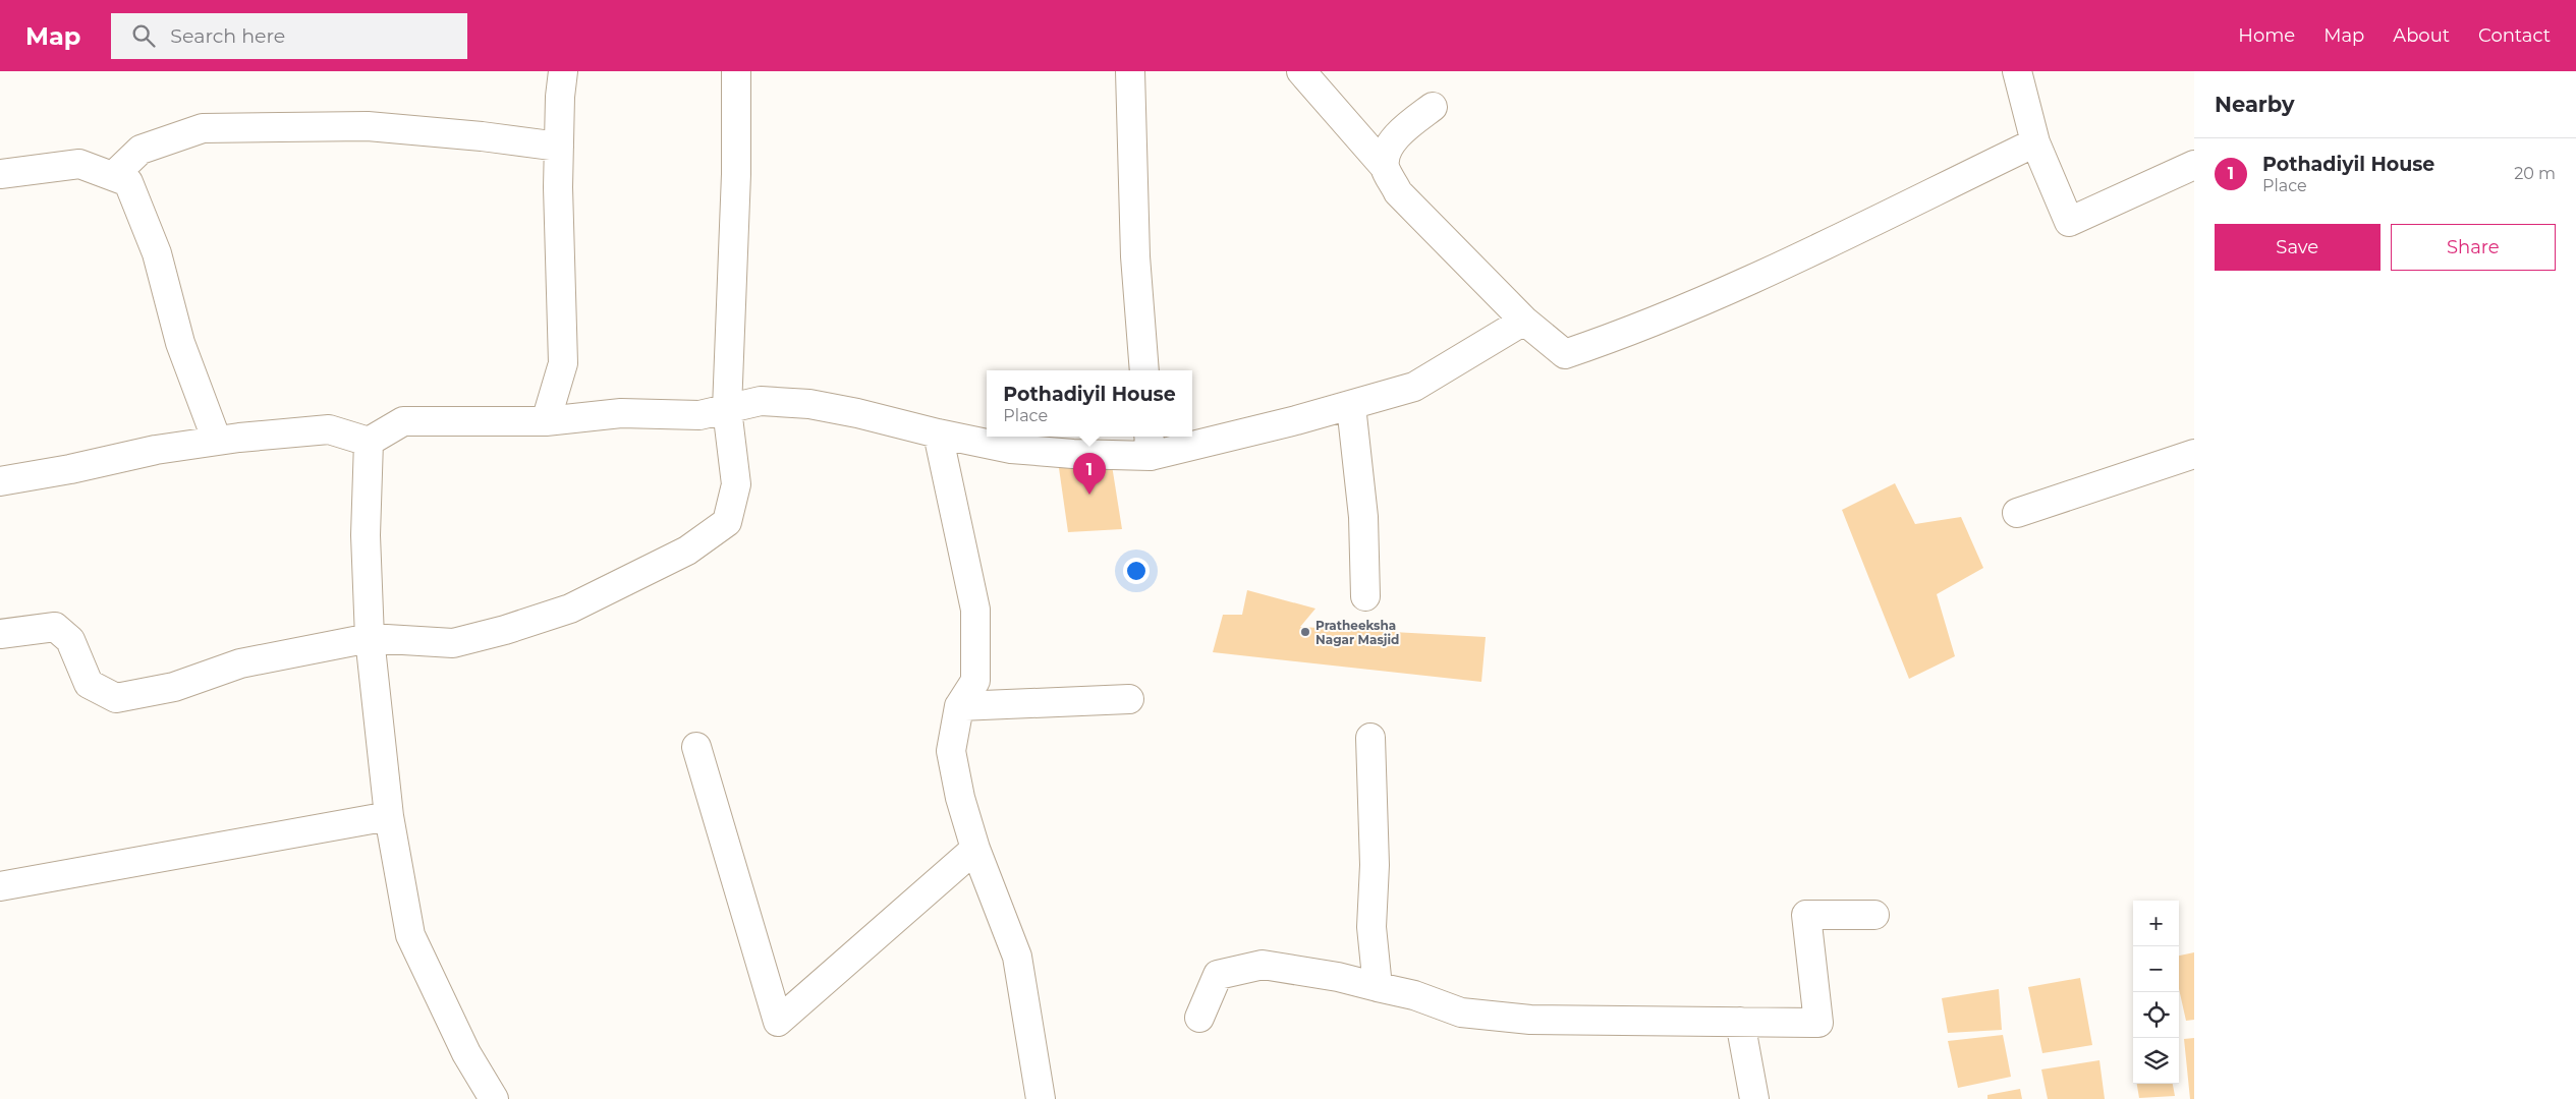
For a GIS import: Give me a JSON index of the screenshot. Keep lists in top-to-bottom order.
{
  "places": ["Pratheeksha Nagar Masjid"],
  "page": {
    "header": "Map",
    "search": "Search here",
    "nav": [
      "Home",
      "Map",
      "About",
      "Contact"
    ],
    "heading": "Nearby",
    "list": [
      {
        "mark": "1",
        "name": "Pothadiyil House",
        "note": "Place",
        "value": "20 m"
      }
    ],
    "buttons": ["Save", "Share"],
    "popup": ["Pothadiyil House", "Place"],
    "pins": "1",
    "map_buttons": ["+", "−"]
  }
}
